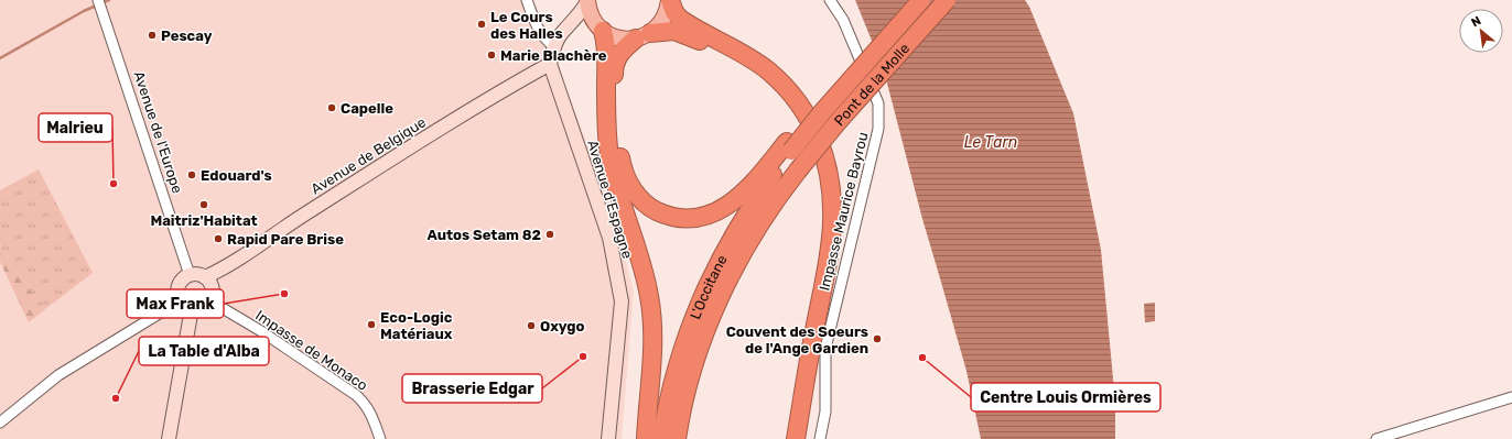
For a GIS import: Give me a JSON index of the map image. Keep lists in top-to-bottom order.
{
  "streets": {
    "highway": ["Pont de la Molle", "L'Occitane"],
    "street": [
      "Avenue de l'Europe",
      "Avenue de Belgique",
      "Avenue d'Espagne",
      "Impasse Maurice Bayrou",
      "Impasse de Monaco"
    ]
  },
  "crossings": [
    ["Pont de la Molle", "L'Occitane"],
    ["Avenue de l'Europe", "Avenue de Belgique"],
    ["Avenue de l'Europe", "Impasse de Monaco"],
    ["Avenue de Belgique", "Avenue d'Espagne"],
    ["Avenue de Belgique", "Impasse de Monaco"]
  ],
  "water": ["Le Tarn"],
  "places": [
    "Le Cours des Halles",
    "Pescay",
    "Marie Blachère",
    "Capelle",
    "Edouard's",
    "Malrieu",
    "Maitriz'Habitat",
    "Autos Setam 82",
    "Rapid Pare Brise",
    "Max Frank",
    "Eco-Logic Matériaux",
    "Oxygo",
    "Couvent des Soeurs de l'Ange Gardien",
    "Brasserie Edgar",
    "Centre Louis Ormières",
    "La Table d'Alba"
  ],
  "north": "top left"
}
